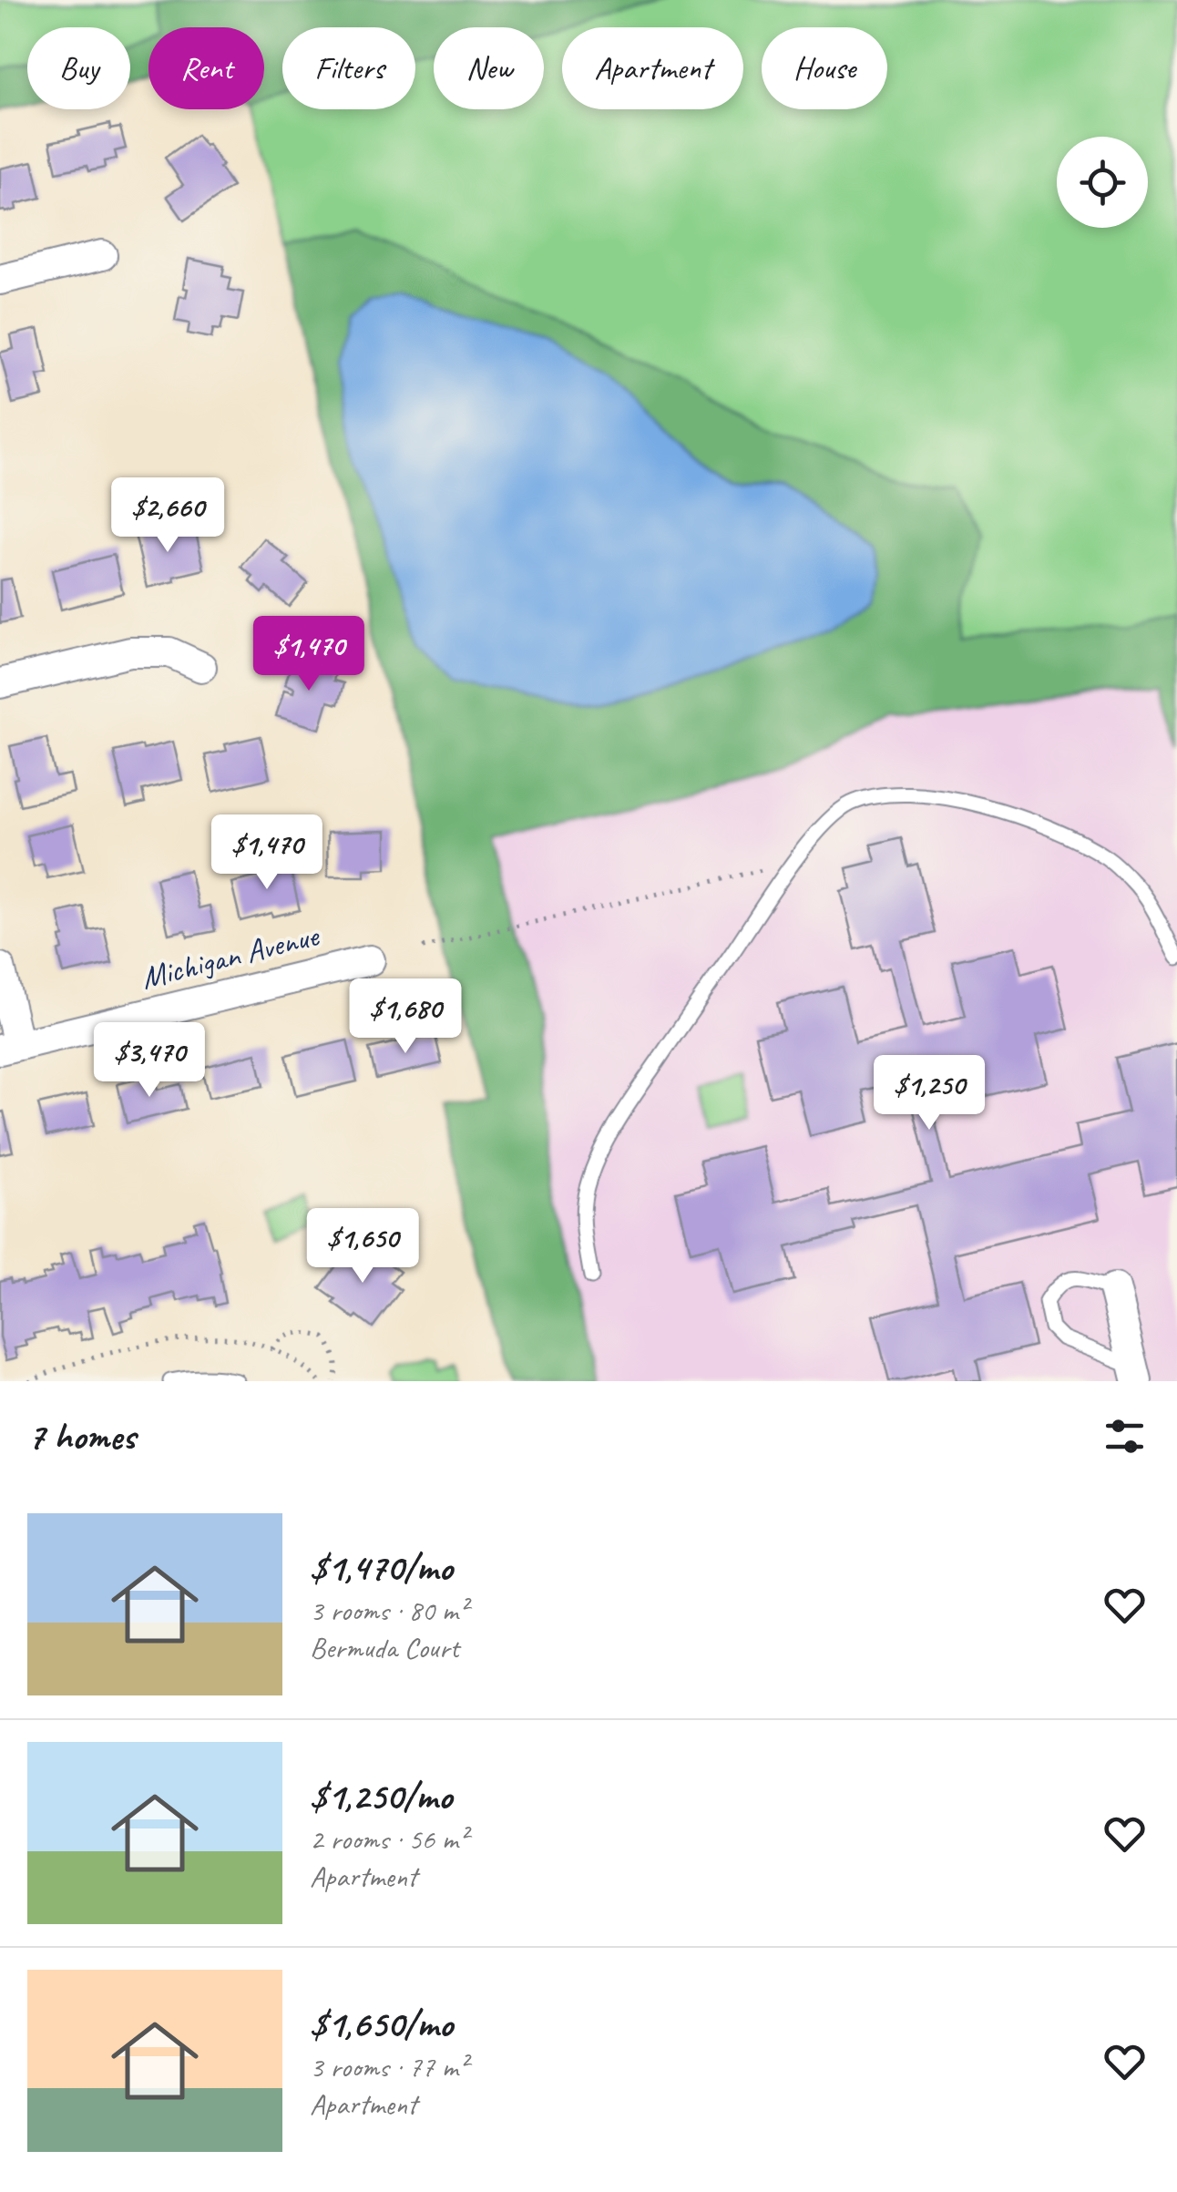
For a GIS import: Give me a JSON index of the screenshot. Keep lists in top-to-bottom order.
{
  "streets": {
    "street": ["Michigan Avenue"]
  },
  "page": {
    "chip": [
      "Buy",
      "Rent",
      "Filters",
      "New",
      "Apartment",
      "House"
    ],
    "price": [
      "$2,660",
      "$1,470",
      "$1,470",
      "$1,680",
      "$3,470",
      "$1,250",
      "$1,650"
    ],
    "heading": "7 homes",
    "list": [
      {
        "name": "$1,470/mo",
        "note": "3 rooms · 80 m² · Bermuda Court"
      },
      {
        "name": "$1,250/mo",
        "note": "2 rooms · 56 m² · Apartment"
      },
      {
        "name": "$1,650/mo",
        "note": "3 rooms · 77 m² · Apartment"
      }
    ]
  }
}
